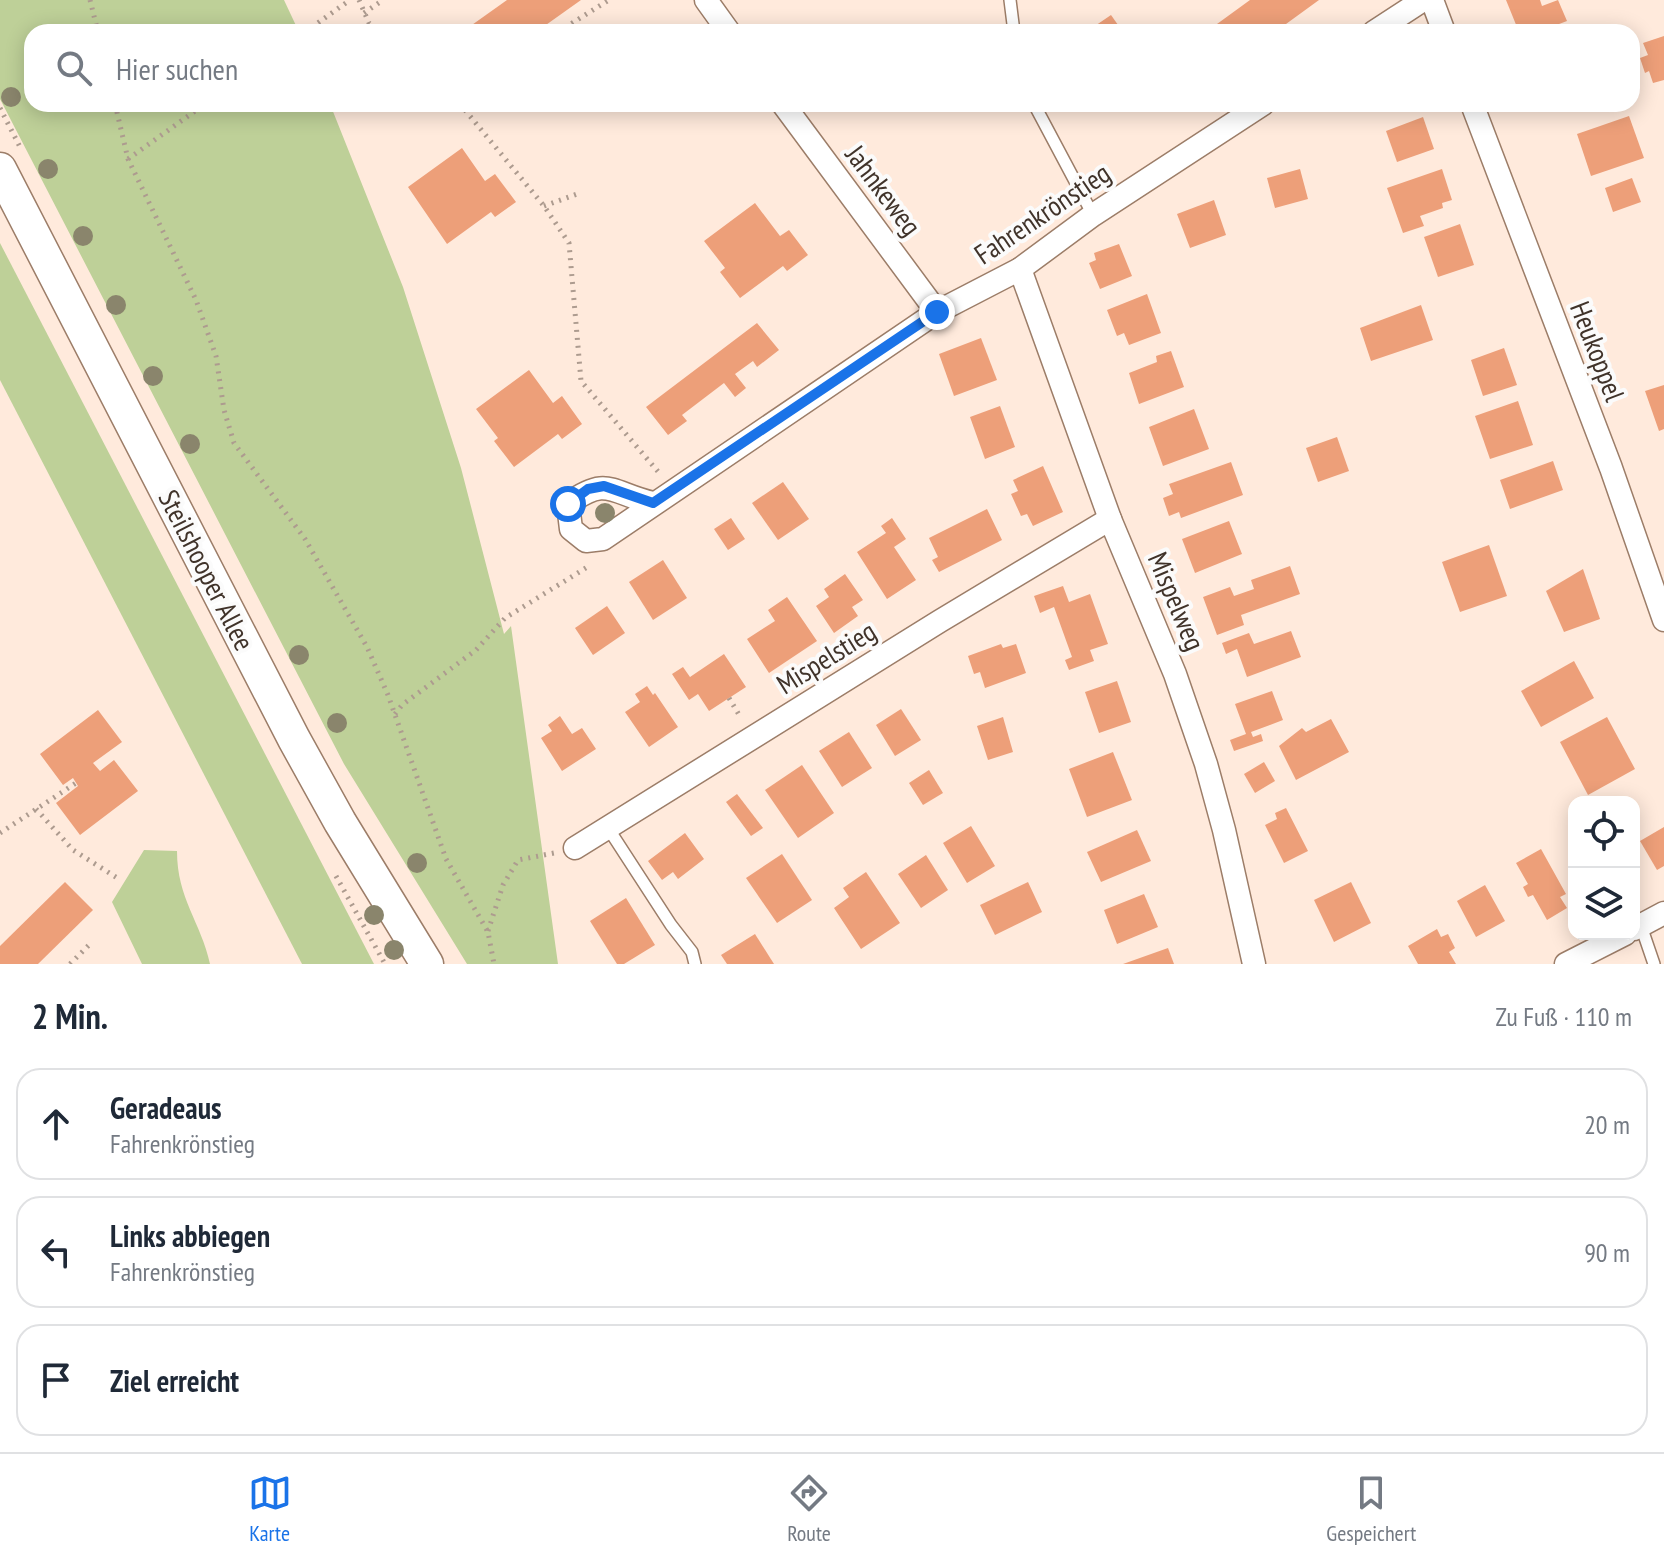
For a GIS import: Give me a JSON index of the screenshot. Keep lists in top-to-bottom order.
{
  "streets": {
    "main road": ["Steilshooper Allee"],
    "street": [
      "Jahnkeweg",
      "Fahrenkrönstieg",
      "Heukoppel",
      "Mispelweg",
      "Mispelstieg"
    ]
  },
  "crossings": [
    ["Jahnkeweg", "Fahrenkrönstieg"],
    ["Fahrenkrönstieg", "Mispelweg"],
    ["Mispelweg", "Mispelstieg"]
  ],
  "page": {
    "search": "Hier suchen",
    "heading": ["2 Min.", "Zu Fuß · 110 m"],
    "list": [
      ["Geradeaus", "Fahrenkrönstieg", "20 m"],
      ["Links abbiegen", "Fahrenkrönstieg", "90 m"],
      "Ziel erreicht"
    ],
    "nav": ["Karte", "Route", "Gespeichert"]
  }
}
